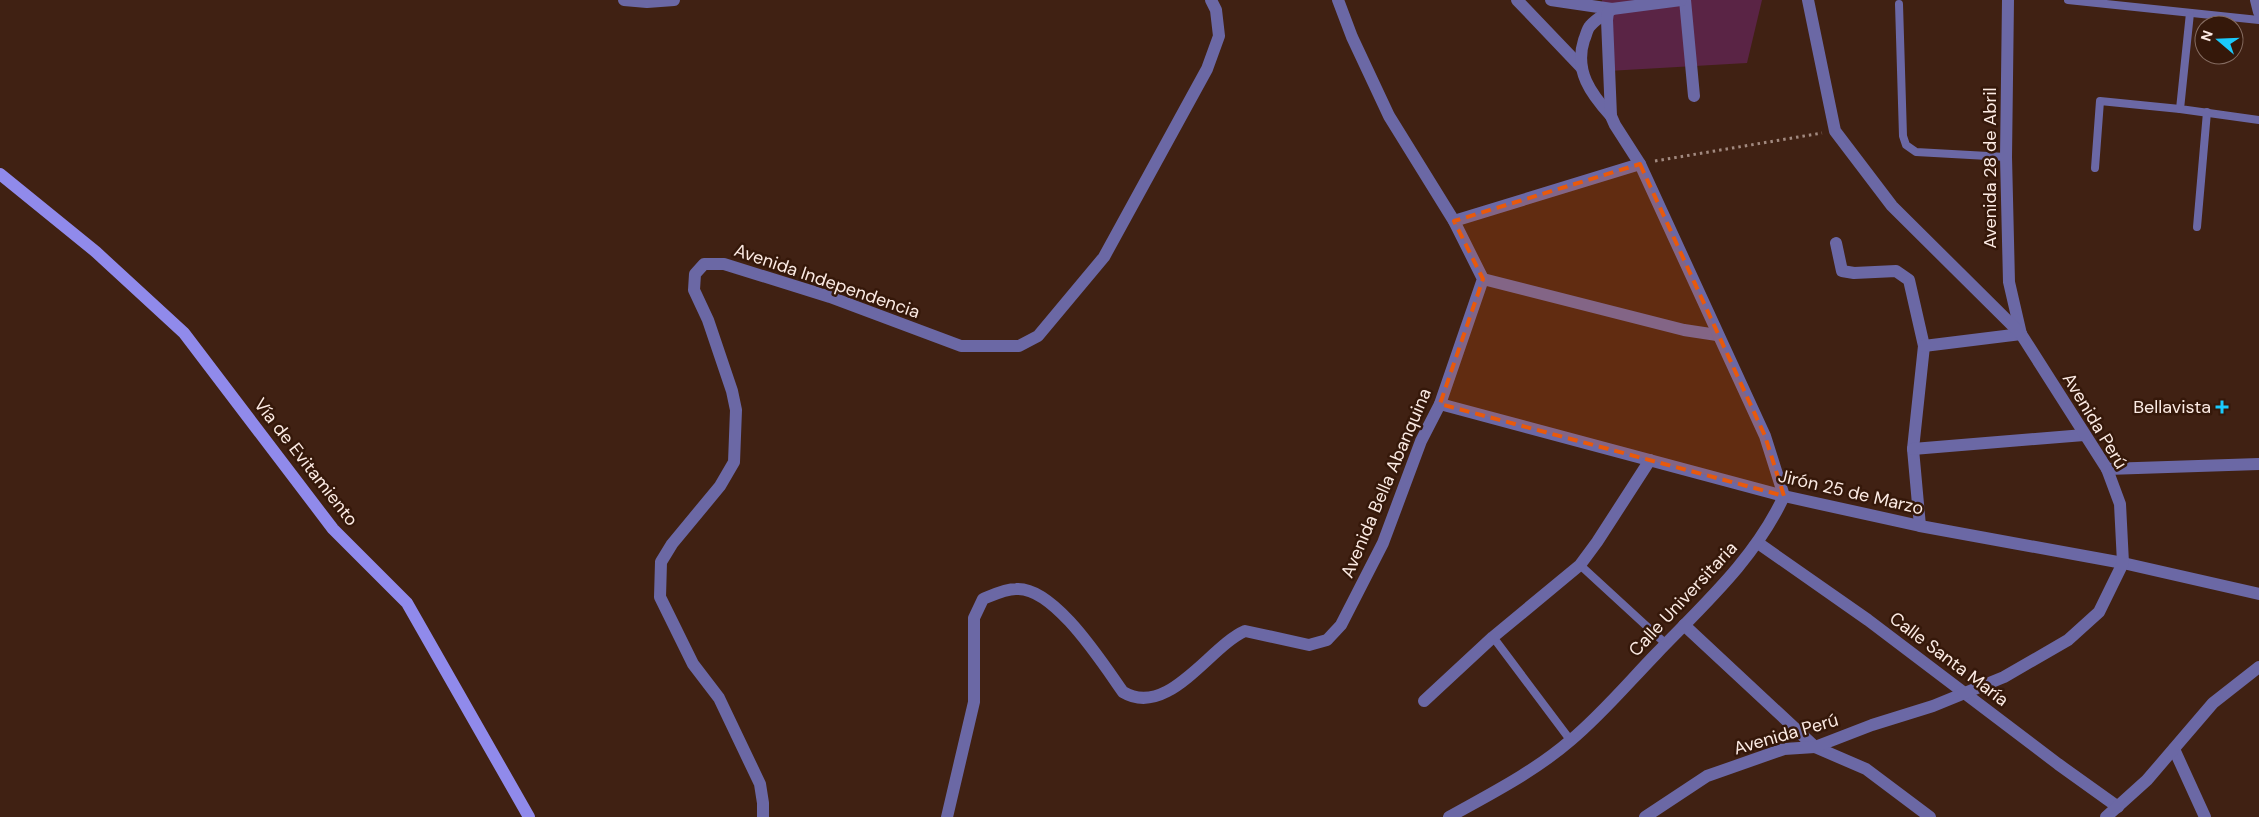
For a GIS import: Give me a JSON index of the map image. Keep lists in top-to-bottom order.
{
  "streets": {
    "main road": ["Vía de Evitamiento"],
    "street": [
      "Avenida 28 de Abril",
      "Avenida Independencia",
      "Avenida Perú",
      "Avenida Bella Abanquina",
      "Jirón 25 de Marzo",
      "Calle Universitaria",
      "Calle Santa María"
    ]
  },
  "crossings": [
    ["Avenida 28 de Abril", "Avenida Perú"],
    ["Avenida Perú", "Jirón 25 de Marzo"],
    ["Avenida Perú", "Calle Santa María"],
    ["Avenida Bella Abanquina", "Jirón 25 de Marzo"],
    ["Jirón 25 de Marzo", "Calle Universitaria"],
    ["Calle Universitaria", "Calle Santa María"]
  ],
  "places": {
    "health": ["Bellavista"]
  },
  "north": "left"
}
